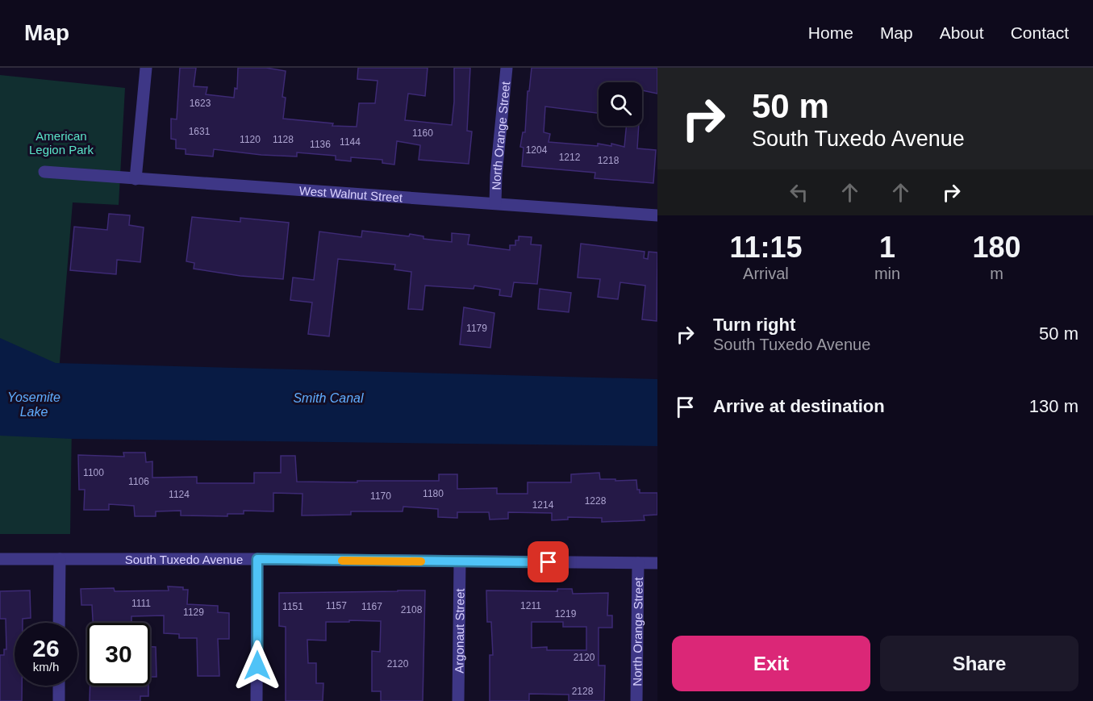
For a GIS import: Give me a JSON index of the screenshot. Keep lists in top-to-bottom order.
{
  "streets": {
    "street": [
      "North Orange Street",
      "West Walnut Street",
      "South Tuxedo Avenue",
      "Argonaut Street"
    ]
  },
  "crossings": [
    ["North Orange Street", "West Walnut Street"],
    ["North Orange Street", "South Tuxedo Avenue"],
    ["South Tuxedo Avenue", "Argonaut Street"]
  ],
  "water": ["Yosemite Lake", "Smith Canal"],
  "parks": ["American Legion Park"],
  "house_numbers": [
    "1623",
    "1631",
    "1160",
    "1120",
    "1128",
    "1144",
    "1136",
    "1204",
    "1212",
    "1218",
    "1179",
    "1100",
    "1106",
    "1180",
    "1124",
    "1170",
    "1228",
    "1214",
    "1111",
    "1157",
    "1211",
    "1151",
    "1167",
    "2108",
    "1129",
    "1219",
    "2120",
    "2120",
    "2128"
  ],
  "page": {
    "header": "Map",
    "nav": [
      "Home",
      "Map",
      "About",
      "Contact"
    ],
    "turn": ["50 m", "South Tuxedo Avenue"],
    "eta": [
      "11:15",
      "Arrival",
      "1",
      "min",
      "180",
      "m"
    ],
    "list": [
      {
        "name": "Turn right",
        "note": "South Tuxedo Avenue",
        "value": "50 m"
      },
      {
        "name": "Arrive at destination",
        "value": "130 m"
      }
    ],
    "speed": "26 km/h",
    "limit": "30",
    "buttons": ["Exit", "Share"]
  }
}
